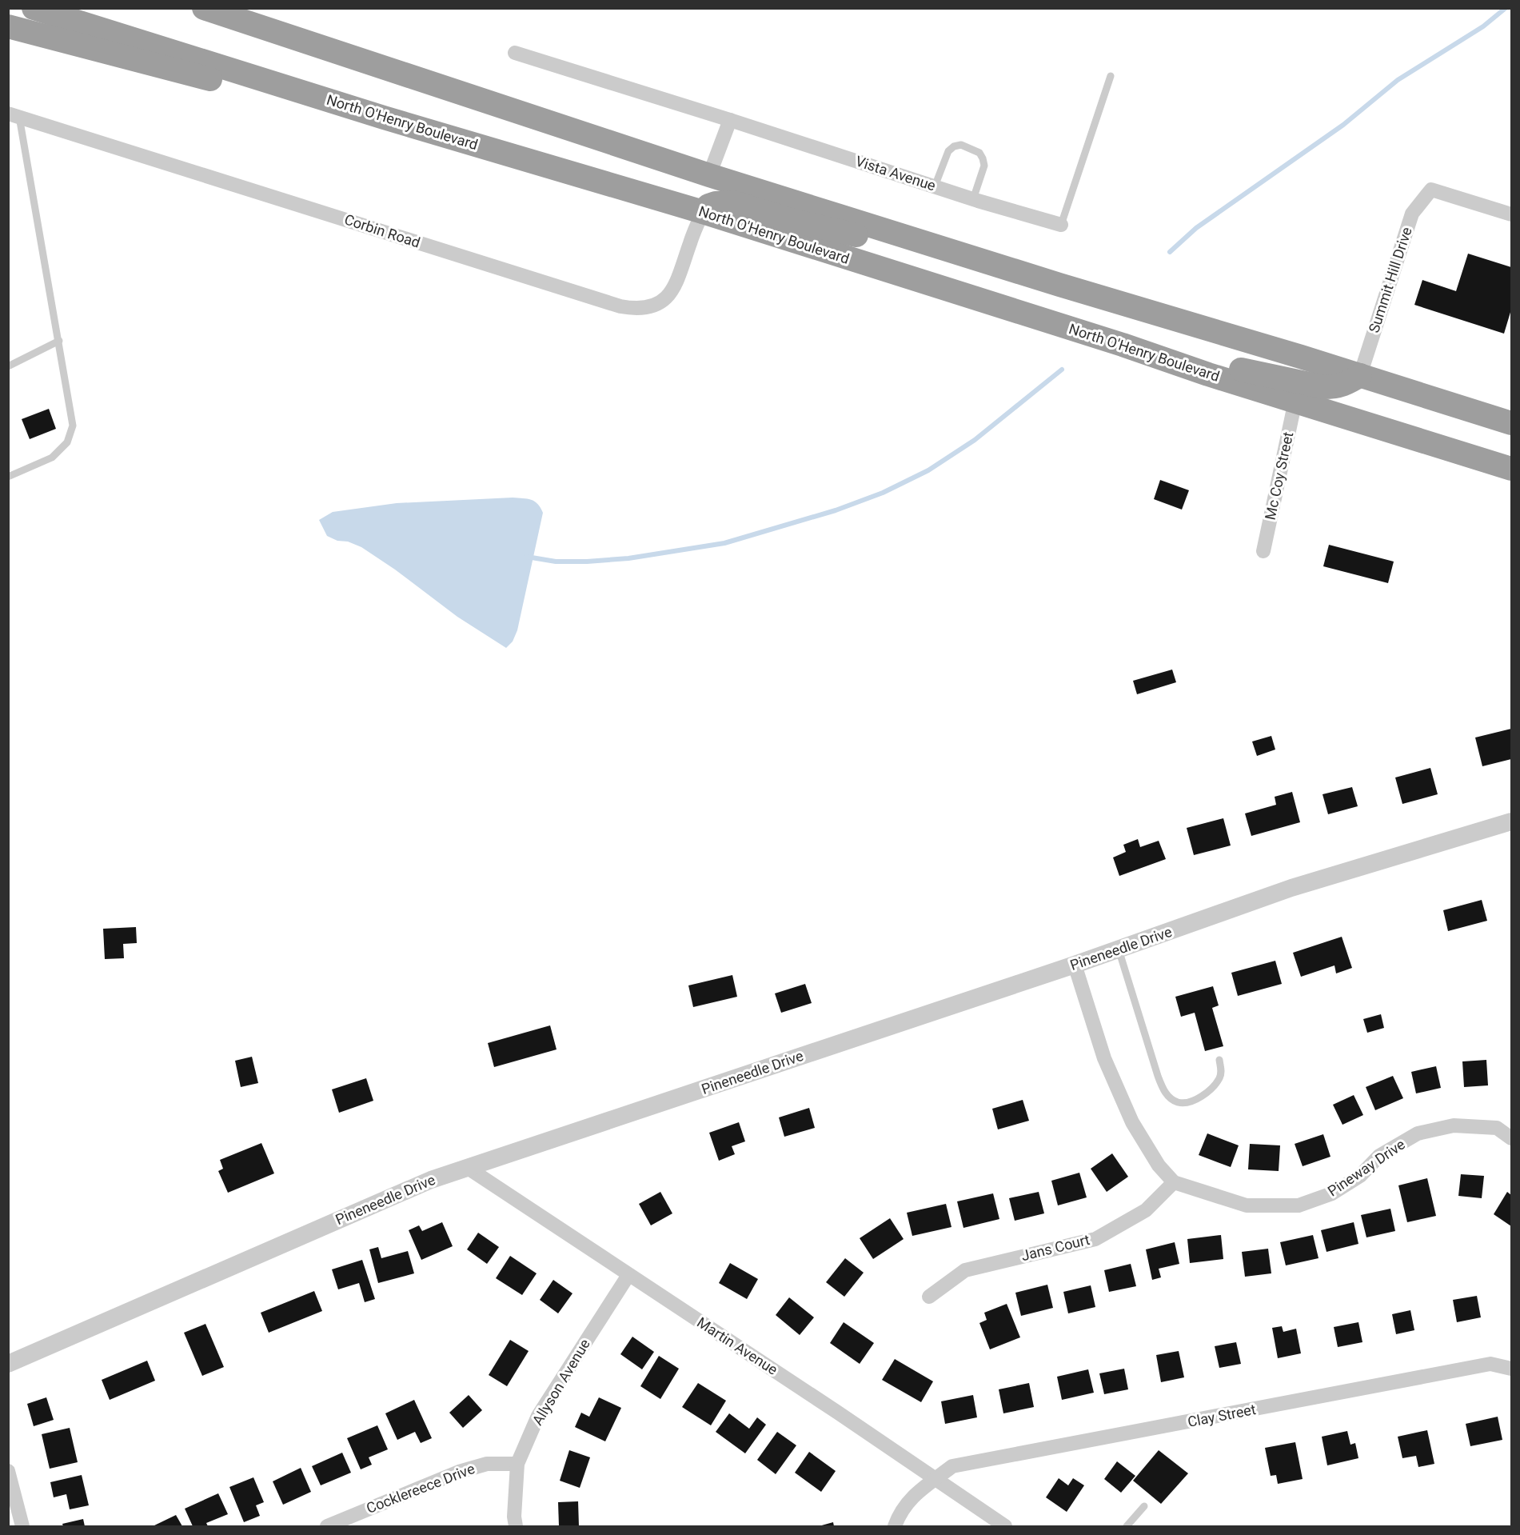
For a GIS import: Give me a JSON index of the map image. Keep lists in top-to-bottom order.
{
  "streets": {
    "highway": ["North O'Henry Boulevard"],
    "street": [
      "Vista Avenue",
      "Corbin Road",
      "Summit Hill Drive",
      "Mc Coy Street",
      "Pineneedle Drive",
      "Pineway Drive",
      "Jans Court",
      "Martin Avenue",
      "Allyson Avenue",
      "Clay Street",
      "Cocklereece Drive"
    ]
  },
  "crossings": [
    ["North O'Henry Boulevard", "Corbin Road"],
    ["North O'Henry Boulevard", "Mc Coy Street"],
    ["Pineneedle Drive", "Martin Avenue"],
    ["Pineway Drive", "Jans Court"],
    ["Martin Avenue", "Allyson Avenue"],
    ["Martin Avenue", "Clay Street"],
    ["Allyson Avenue", "Cocklereece Drive"]
  ]
}
